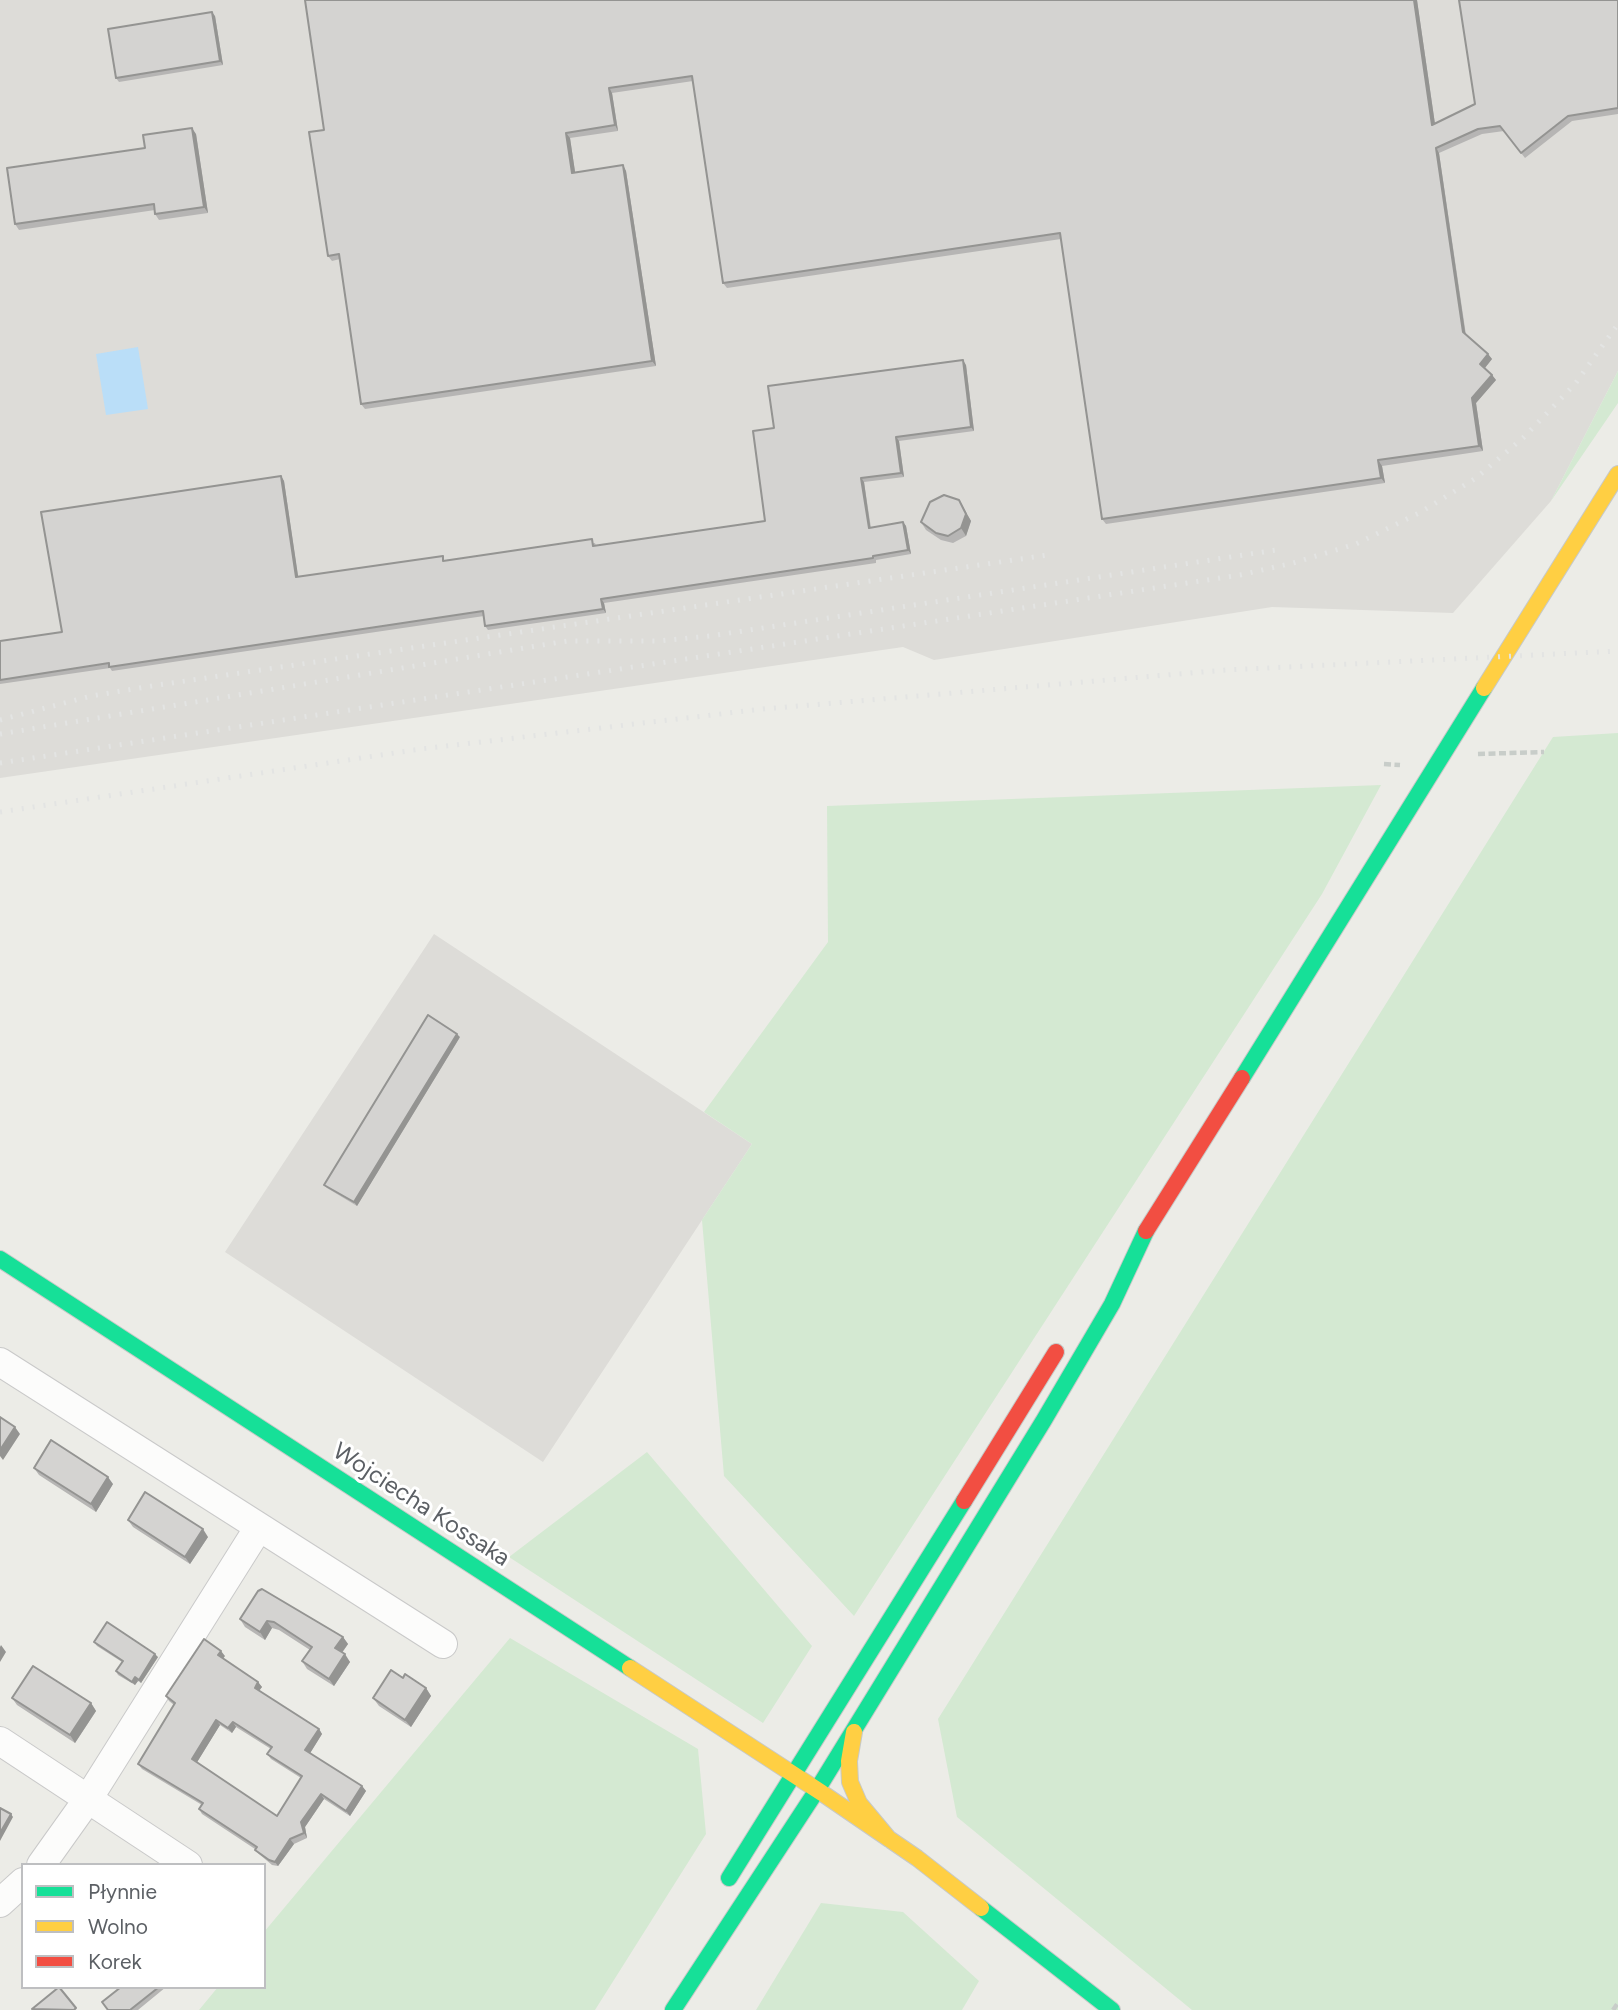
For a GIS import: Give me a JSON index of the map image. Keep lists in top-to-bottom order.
{
  "streets": {
    "main road": ["Wojciecha Kossaka"]
  },
  "legend": ["Płynnie", "Wolno", "Korek"]
}
